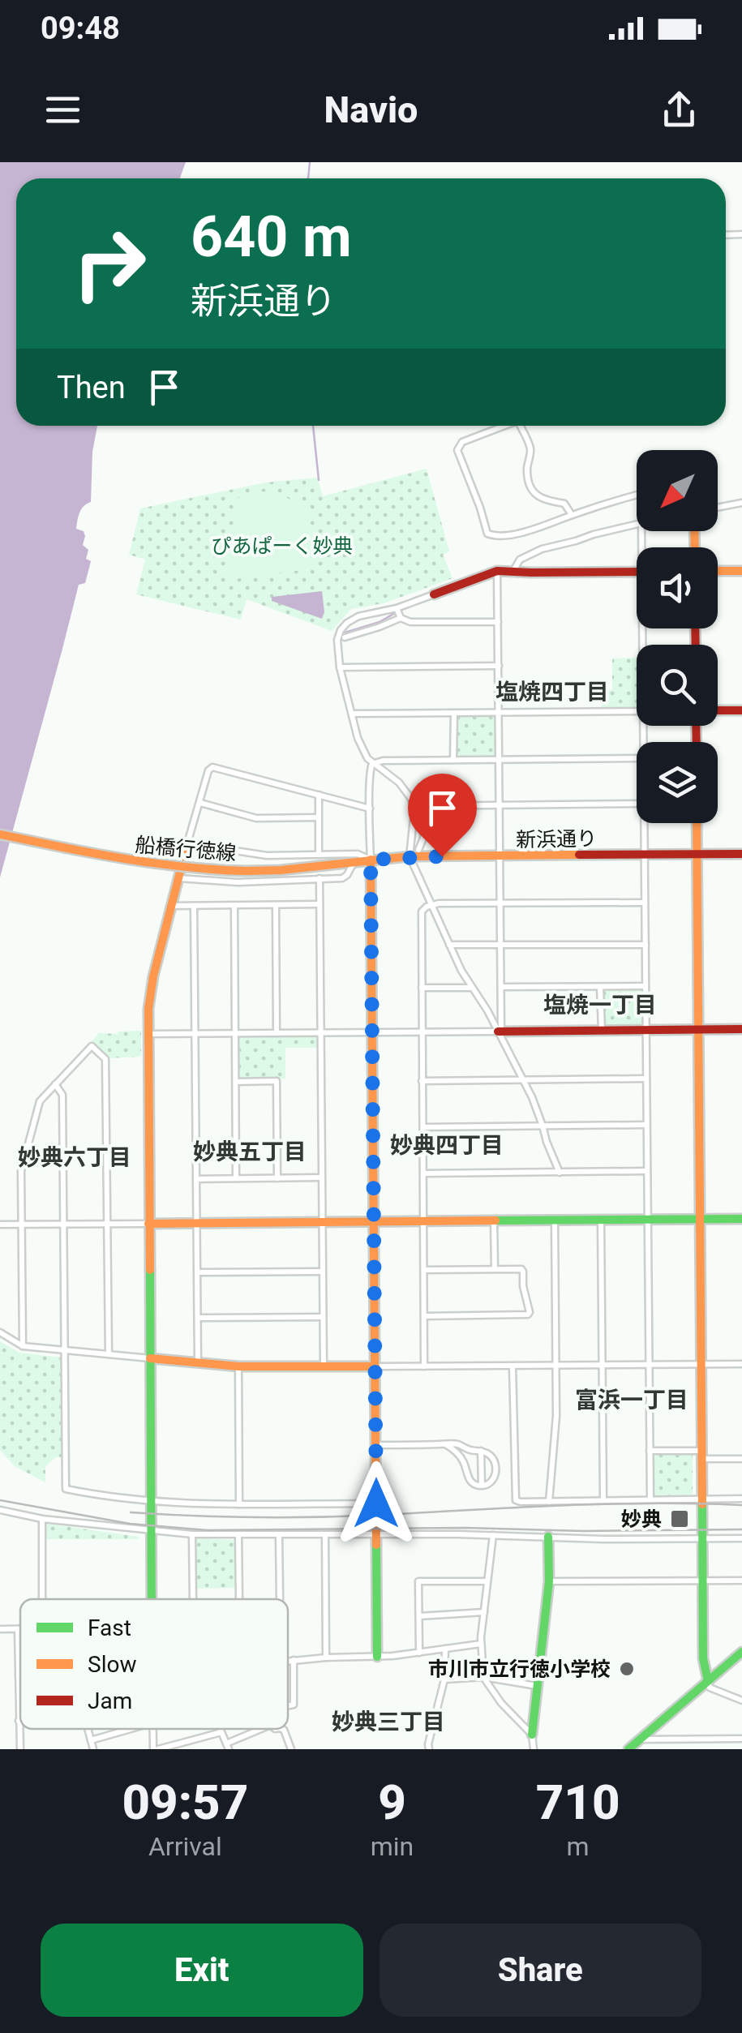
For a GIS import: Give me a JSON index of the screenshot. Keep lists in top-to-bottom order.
{
  "streets": {
    "street": ["新浜通り", "船橋行徳線"]
  },
  "crossings": [
    ["新浜通り", "船橋行徳線"]
  ],
  "districts": [
    "塩焼四丁目",
    "塩焼一丁目",
    "妙典四丁目",
    "妙典五丁目",
    "妙典六丁目",
    "富浜一丁目",
    "妙典三丁目"
  ],
  "parks": ["ぴあぱーく妙典"],
  "places": {
    "transit": ["妙典"],
    "other": ["市川市立行徳小学校"]
  },
  "legend": ["Fast", "Slow", "Jam"],
  "north": "bottom left",
  "page": {
    "status": "09:48",
    "header": "Navio",
    "turn": ["640 m", "新浜通り"],
    "then": "Then",
    "eta": [
      "09:57",
      "Arrival",
      "9",
      "min",
      "710",
      "m"
    ],
    "buttons": ["Exit", "Share"]
  }
}
